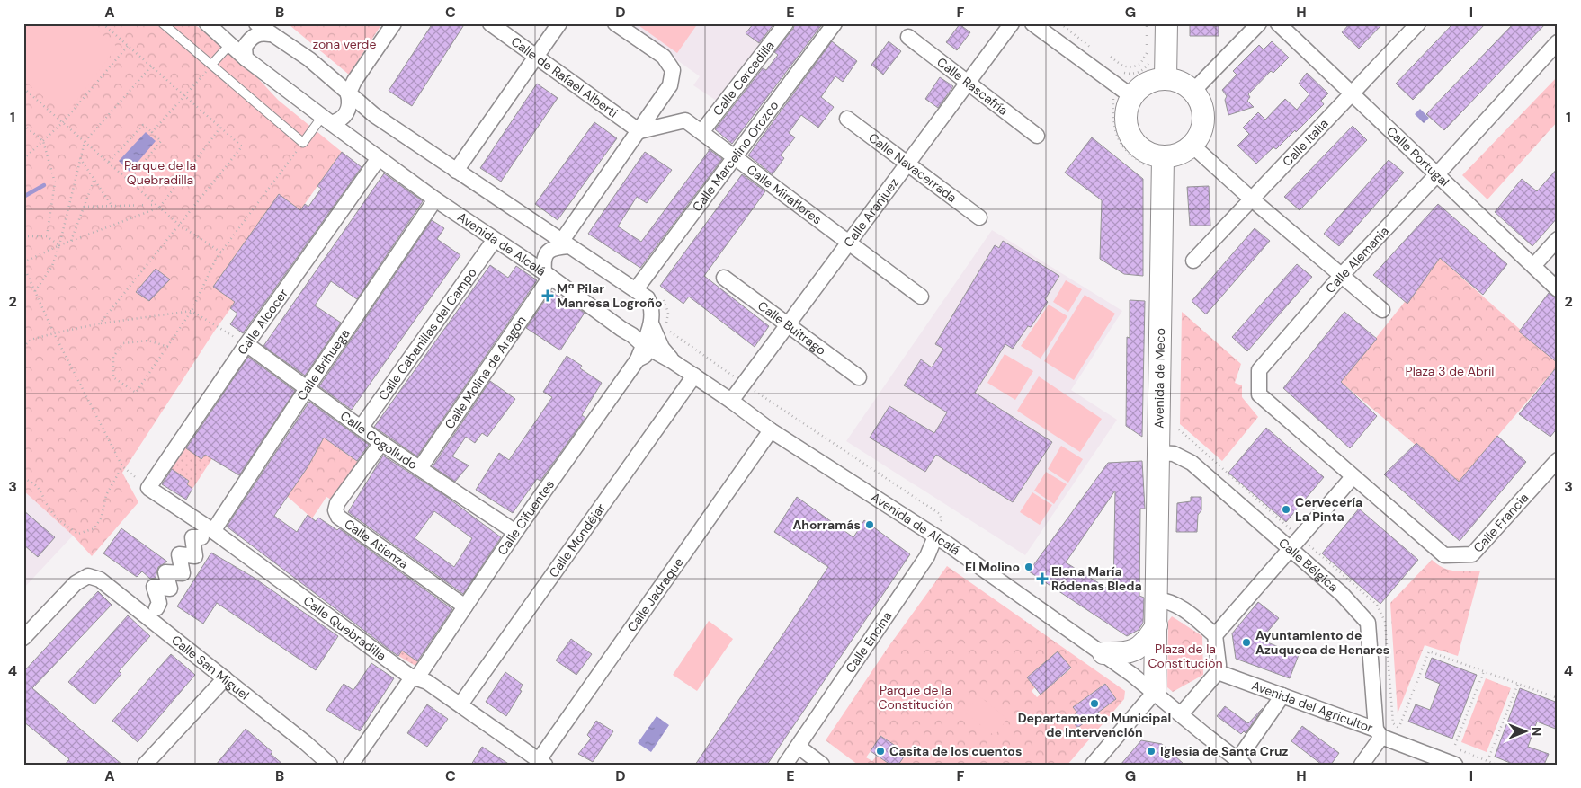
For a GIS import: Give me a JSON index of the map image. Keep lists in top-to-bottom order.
{
  "streets": {
    "street": [
      "Calle de Rafael Alberti",
      "Calle Cercedilla",
      "Calle Rascafría",
      "Calle Italia",
      "Calle Marcelino Orozco",
      "Calle Portugal",
      "Calle Navacerrada",
      "Calle Miraflores",
      "Calle Aranjuez",
      "Avenida de Alcalá",
      "Calle Alemania",
      "Calle Alcocer",
      "Calle Buitrago",
      "Calle Cabanillas del Campo",
      "Calle Brihuega",
      "Calle Molina de Aragón",
      "Avenida de Meco",
      "Calle Cogolludo",
      "Calle Cifuentes",
      "Calle Francia",
      "Calle Mondéjar",
      "Calle Atienza",
      "Calle Bélgica",
      "Calle Jadraque",
      "Calle Quebradilla",
      "Calle Encina",
      "Calle San Miguel",
      "Avenida del Agricultor"
    ]
  },
  "crossings": [
    ["Calle de Rafael Alberti", "Calle Miraflores"],
    ["Calle Cercedilla", "Calle Miraflores"],
    ["Calle Rascafría", "Calle Aranjuez"],
    ["Calle Italia", "Calle Portugal"],
    ["Calle Marcelino Orozco", "Calle Miraflores"],
    ["Calle Marcelino Orozco", "Avenida de Alcalá"],
    ["Calle Portugal", "Calle Alemania"],
    ["Calle Navacerrada", "Calle Aranjuez"],
    ["Calle Miraflores", "Calle Aranjuez"],
    ["Calle Aranjuez", "Avenida de Alcalá"],
    ["Calle Aranjuez", "Calle Buitrago"],
    ["Avenida de Alcalá", "Calle Alcocer"],
    ["Avenida de Alcalá", "Calle Cabanillas del Campo"],
    ["Avenida de Alcalá", "Calle Brihuega"],
    ["Avenida de Alcalá", "Calle Molina de Aragón"],
    ["Avenida de Alcalá", "Avenida de Meco"],
    ["Avenida de Alcalá", "Calle Cifuentes"],
    ["Avenida de Alcalá", "Calle Mondéjar"],
    ["Avenida de Alcalá", "Calle Jadraque"],
    ["Avenida de Alcalá", "Calle Encina"],
    ["Calle Alemania", "Calle Francia"],
    ["Calle Alcocer", "Calle Cogolludo"],
    ["Calle Alcocer", "Calle Quebradilla"],
    ["Calle Cabanillas del Campo", "Calle Cogolludo"],
    ["Calle Brihuega", "Calle Cogolludo"],
    ["Calle Brihuega", "Calle Quebradilla"],
    ["Calle Molina de Aragón", "Calle Cogolludo"],
    ["Avenida de Meco", "Calle Bélgica"],
    ["Calle Cogolludo", "Calle Cifuentes"],
    ["Calle Cogolludo", "Calle Atienza"],
    ["Calle Cifuentes", "Calle Atienza"],
    ["Calle Cifuentes", "Calle Quebradilla"],
    ["Calle Mondéjar", "Calle Quebradilla"],
    ["Calle Bélgica", "Avenida del Agricultor"],
    ["Calle Jadraque", "Calle Quebradilla"]
  ],
  "parks": [
    "zona verde",
    "Parque de la Quebradilla",
    "Plaza 3 de Abril",
    "Plaza de la Constitución",
    "Parque de la Constitución"
  ],
  "places": {
    "health": ["Mª Pilar Manresa Logroño", "Elena María Ródenas Bleda"],
    "other": [
      "Cervecería La Pinta",
      "Ahorramás",
      "El Molino",
      "Ayuntamiento de Azuqueca de Henares",
      "Departamento Municipal de Intervención",
      "Casita de los cuentos",
      "Iglesia de Santa Cruz"
    ]
  },
  "north": "right",
  "grid": {
    "columns": [
      "A",
      "B",
      "C",
      "D",
      "E",
      "F",
      "G",
      "H",
      "I"
    ],
    "rows": [
      "1",
      "2",
      "3",
      "4"
    ]
  }
}
